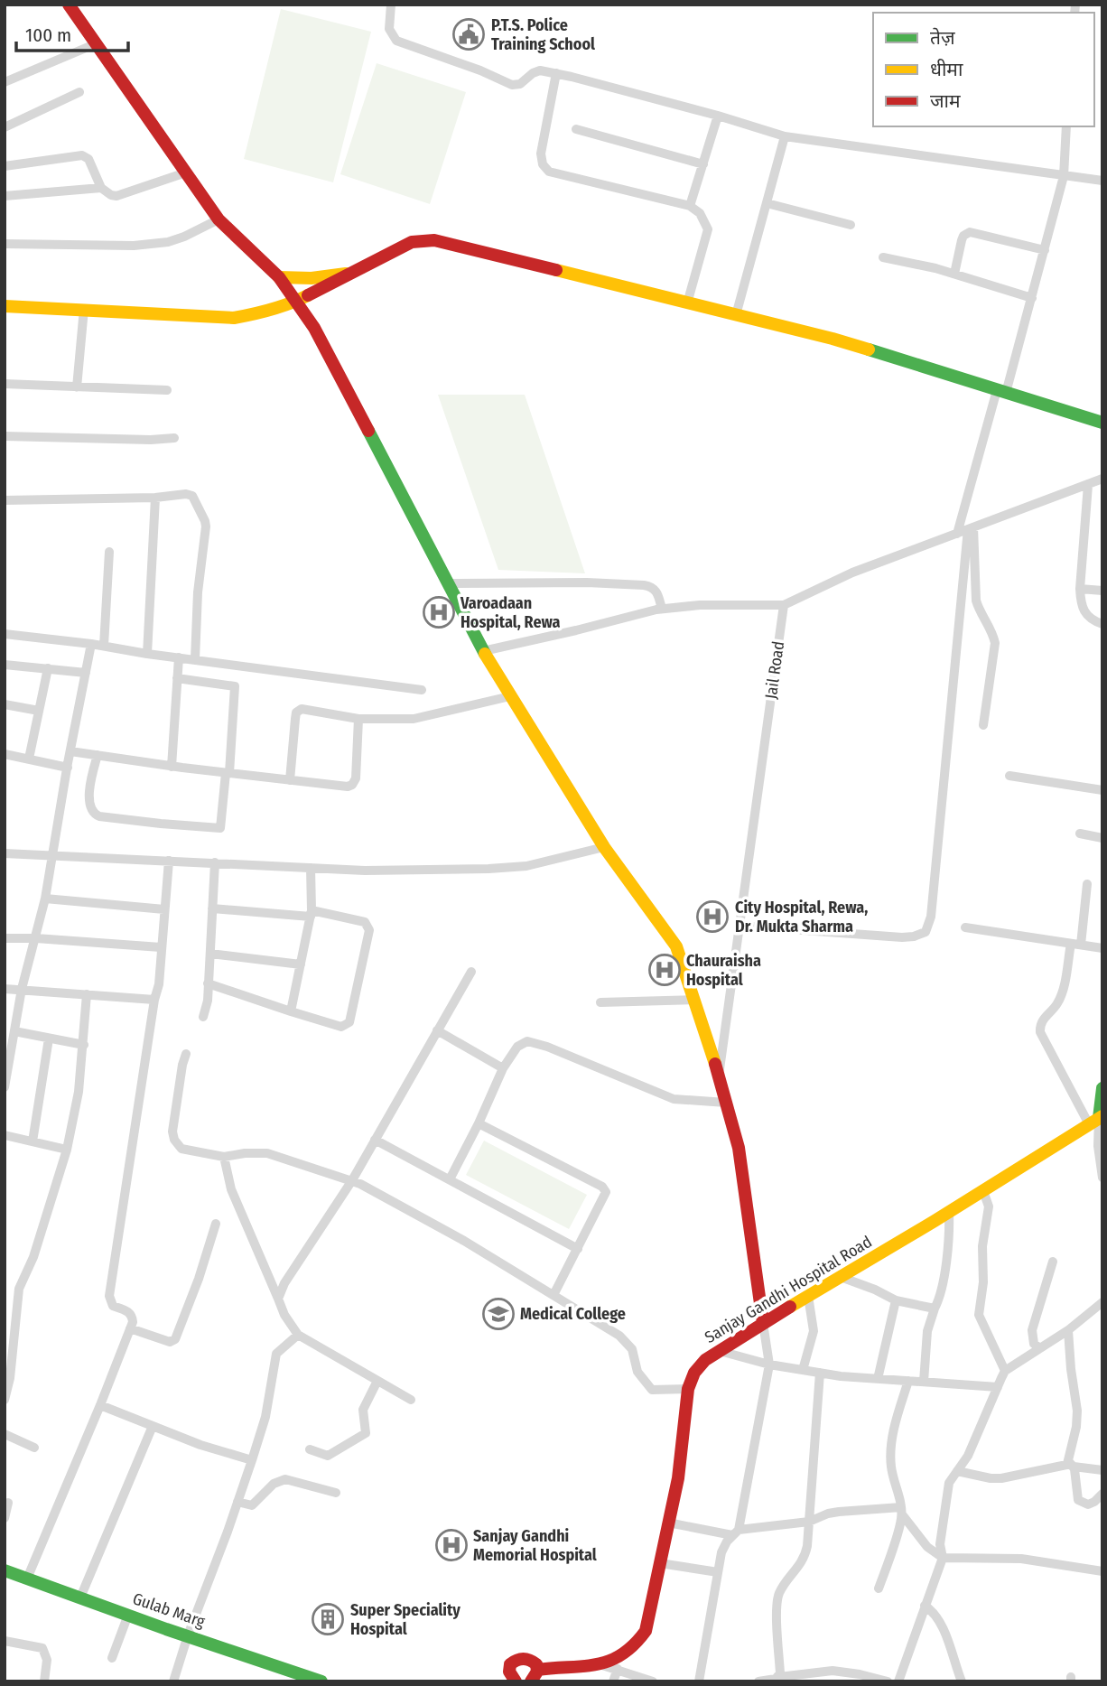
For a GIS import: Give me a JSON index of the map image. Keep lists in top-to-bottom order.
{
  "streets": {
    "main road": ["Sanjay Gandhi Hospital Road", "Gulab Marg"],
    "street": ["Jail Road"]
  },
  "places": {
    "public building": ["P.T.S. Police Training School"],
    "hospital": [
      "Varoadaan Hospital, Rewa",
      "City Hospital, Rewa, Dr. Mukta Sharma",
      "Chauraisha Hospital",
      "Sanjay Gandhi Memorial Hospital"
    ],
    "school or university": ["Medical College"],
    "building": ["Super Speciality Hospital"]
  },
  "legend": ["तेज़", "धीमा", "जाम"],
  "scale_bar": "100 m"
}
